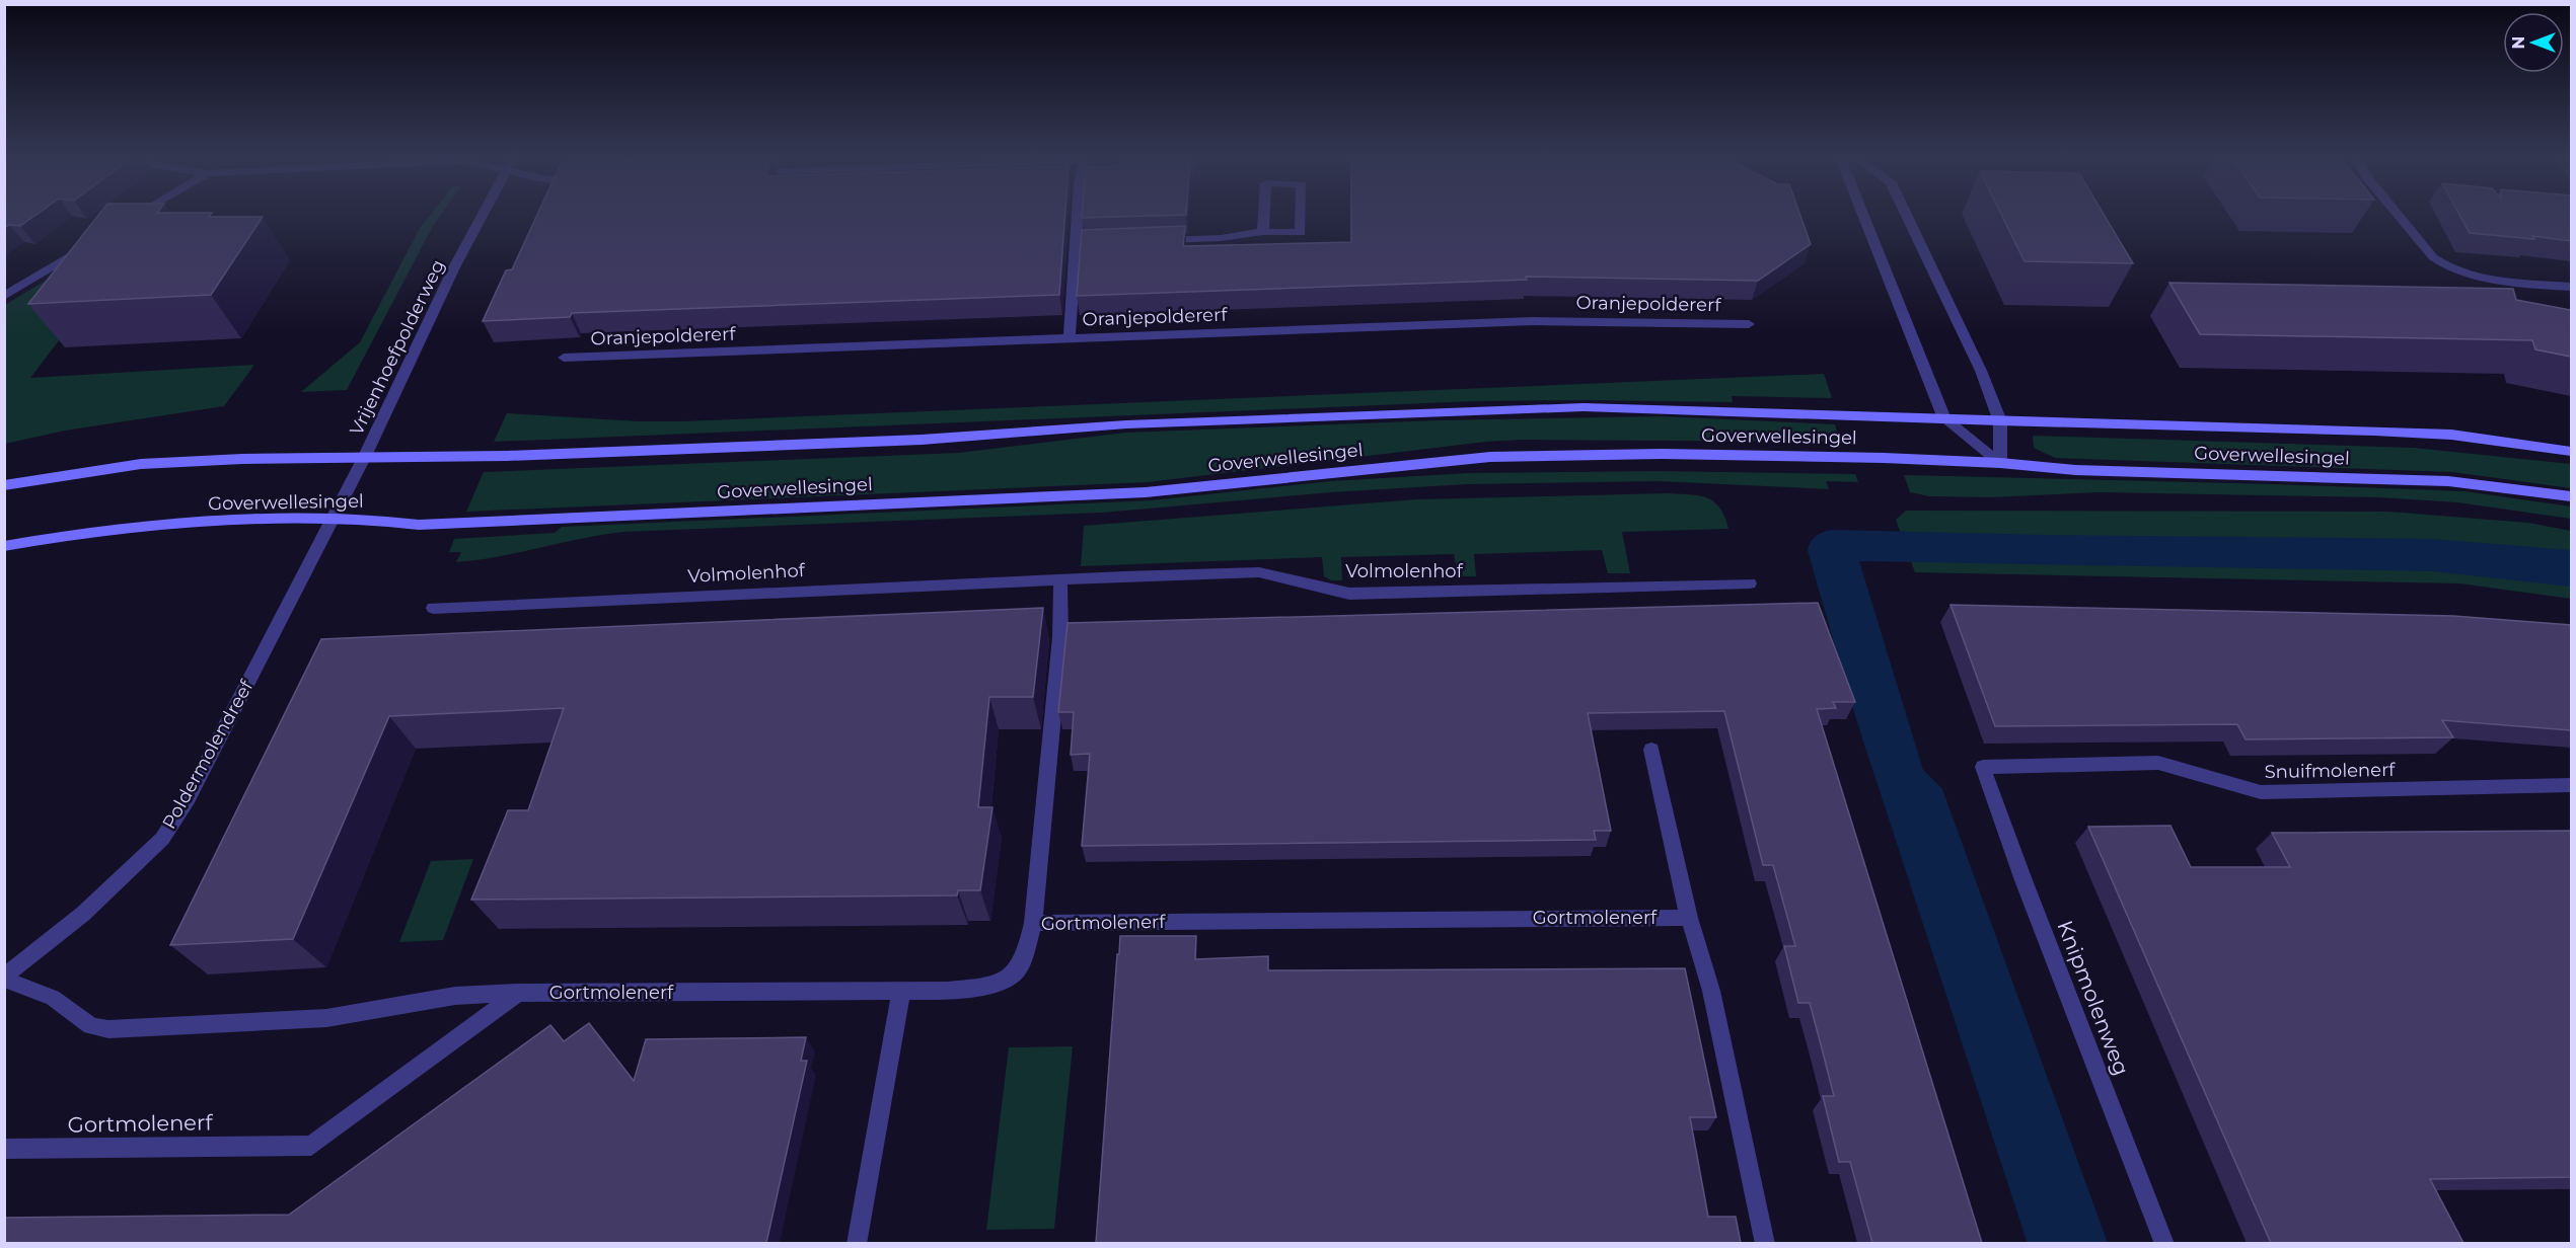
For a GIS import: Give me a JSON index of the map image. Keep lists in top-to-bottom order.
{
  "streets": {
    "main road": ["Goverwellesingel"],
    "street": [
      "Oranjepoldererf",
      "Vrijenhoefpolderweg",
      "Volmolenhof",
      "Poldermolendreef",
      "Snuifmolenerf",
      "Gortmolenerf",
      "Knipmolenweg"
    ]
  },
  "crossings": [
    ["Vrijenhoefpolderweg", "Goverwellesingel"],
    ["Vrijenhoefpolderweg", "Poldermolendreef"],
    ["Goverwellesingel", "Poldermolendreef"],
    ["Poldermolendreef", "Gortmolenerf"],
    ["Snuifmolenerf", "Knipmolenweg"]
  ],
  "north": "left"
}
